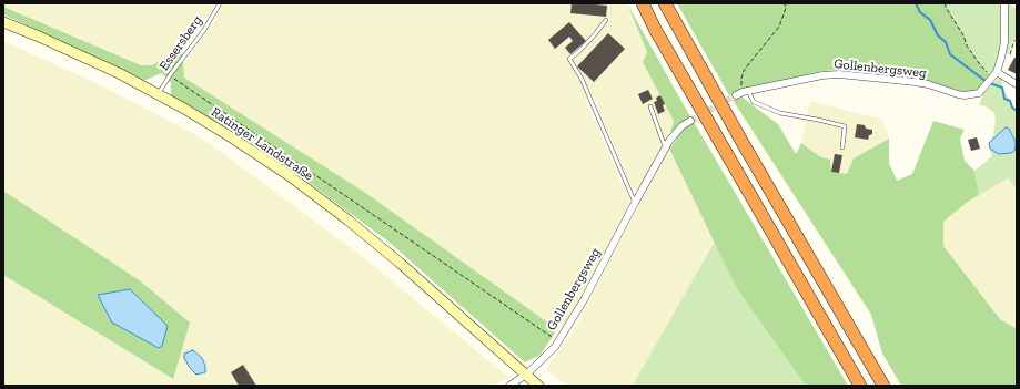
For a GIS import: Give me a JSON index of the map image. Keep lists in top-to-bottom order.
{
  "streets": {
    "main road": ["Ratinger Landstraße"],
    "street": ["Gollenbergsweg"],
    "lane": ["Essersberg"]
  },
  "crossings": [
    ["Essersberg", "Ratinger Landstraße"],
    ["Gollenbergsweg", "Ratinger Landstraße"]
  ]
}
